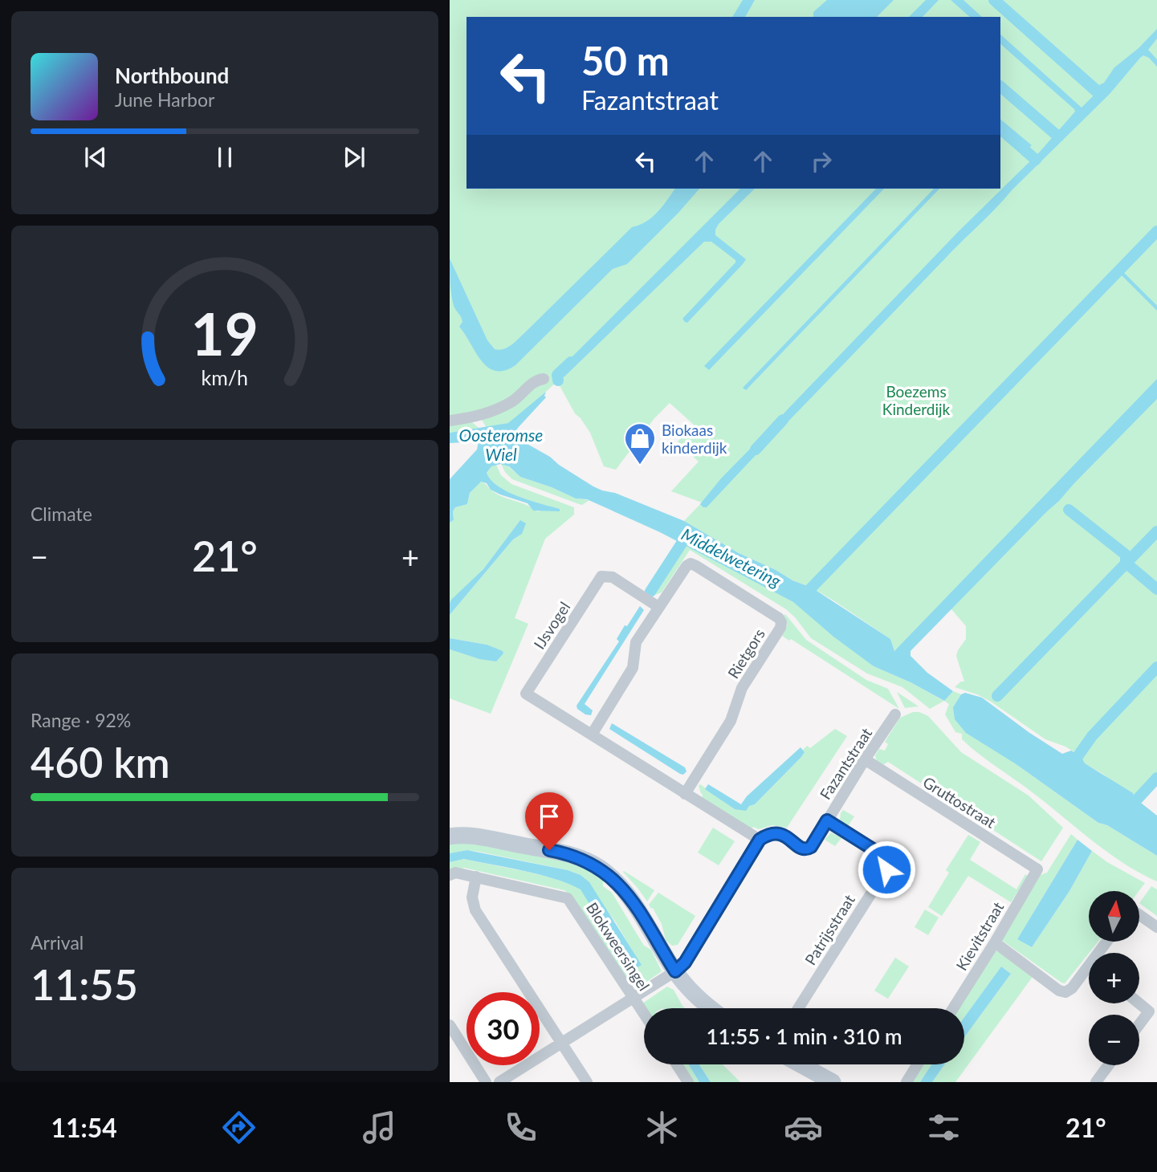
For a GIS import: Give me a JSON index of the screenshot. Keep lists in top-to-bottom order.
{
  "streets": {
    "street": [
      "IJsvogel",
      "Rietgors",
      "Fazantstraat",
      "Gruttostraat",
      "Patrijsstraat",
      "Kievitstraat",
      "Blokweersingel"
    ]
  },
  "crossings": [
    ["IJsvogel", "Rietgors"],
    ["Fazantstraat", "Gruttostraat"],
    ["Fazantstraat", "Patrijsstraat"],
    ["Gruttostraat", "Kievitstraat"]
  ],
  "water": ["Oosteromse Wiel", "Middelwetering"],
  "parks": ["Boezems Kinderdijk"],
  "places": {
    "shop": ["Biokaas kinderdijk"]
  },
  "north": "top",
  "page": {
    "turn": ["50 m", "Fazantstraat"],
    "song": ["Northbound", "June Harbor"],
    "tile": [
      "Climate",
      ["Range · 92%", "460 km"],
      ["Arrival", "11:55"]
    ],
    "heat": ["−", "21°", "+"],
    "map_buttons": ["+", "−"],
    "limit": "30",
    "trip": "11:55 · 1 min · 310 m",
    "tabs": ["11:54", "21°"],
    "gauge": ["19", "km/h"]
  }
}
